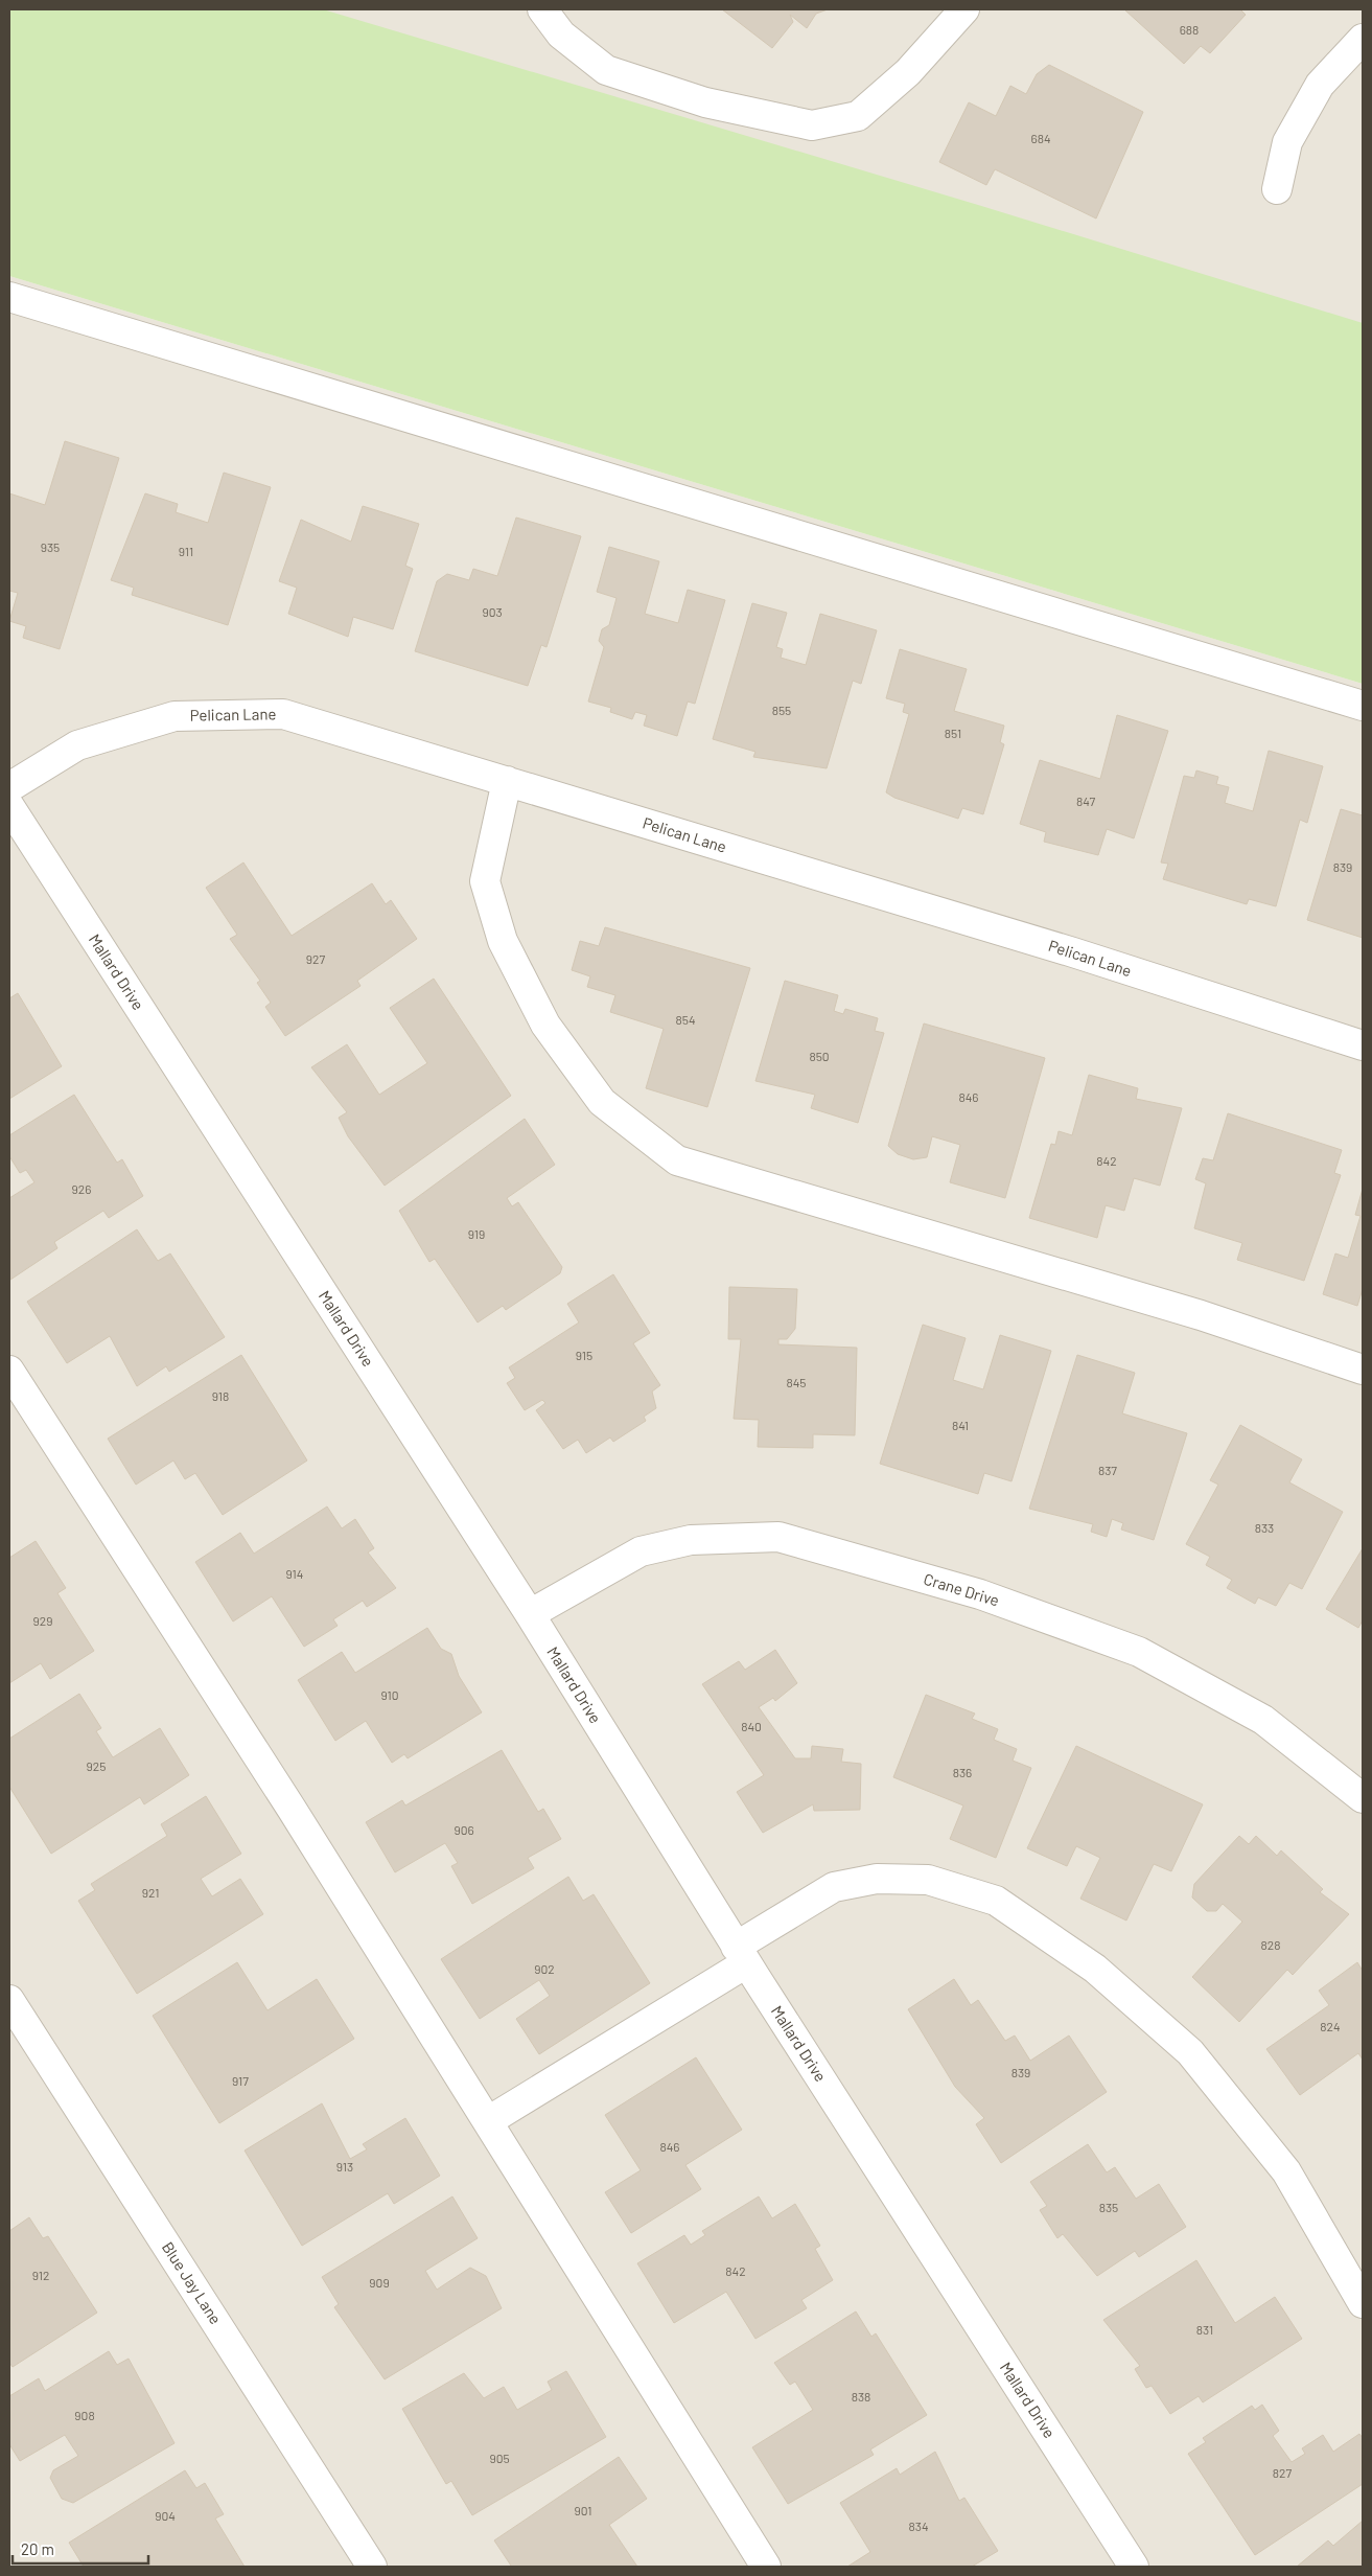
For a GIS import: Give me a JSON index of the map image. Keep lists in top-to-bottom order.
{
  "streets": {
    "street": [
      "Pelican Lane",
      "Mallard Drive",
      "Crane Drive",
      "Blue Jay Lane"
    ]
  },
  "crossings": [
    ["Mallard Drive", "Crane Drive"]
  ],
  "house_numbers": [
    "688",
    "684",
    "935",
    "911",
    "903",
    "855",
    "851",
    "847",
    "839",
    "927",
    "854",
    "850",
    "846",
    "842",
    "926",
    "919",
    "915",
    "845",
    "918",
    "841",
    "837",
    "833",
    "914",
    "929",
    "910",
    "840",
    "925",
    "836",
    "906",
    "921",
    "828",
    "902",
    "824",
    "839",
    "917",
    "846",
    "913",
    "835",
    "842",
    "912",
    "909",
    "831",
    "838",
    "908",
    "905",
    "827",
    "901",
    "904",
    "834"
  ],
  "scale_bar": "20 m"
}
